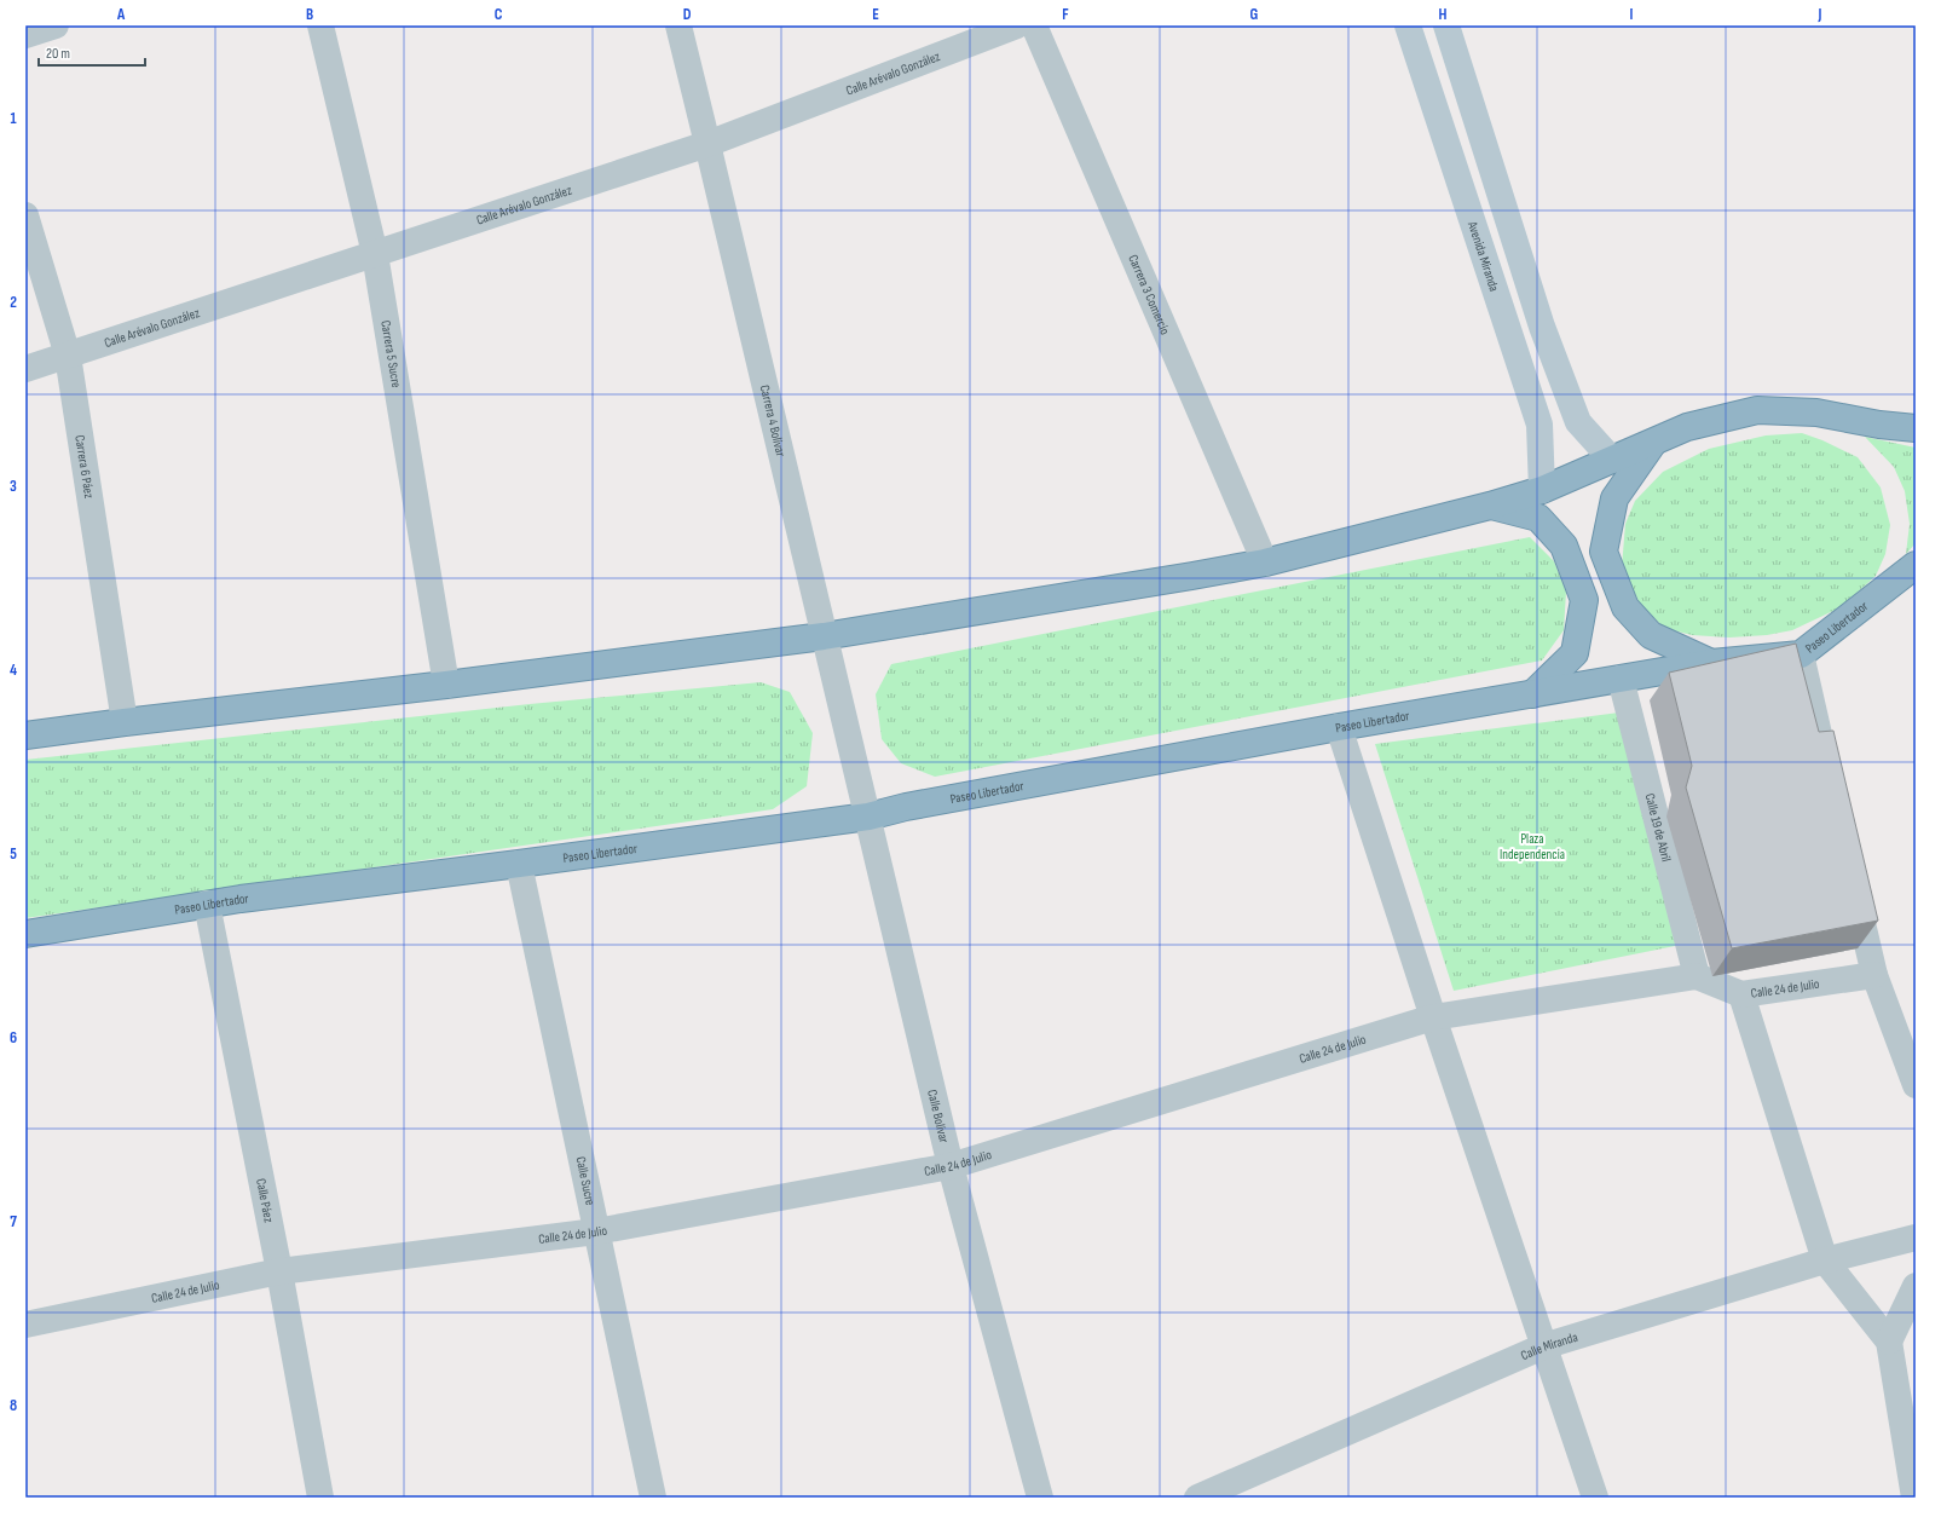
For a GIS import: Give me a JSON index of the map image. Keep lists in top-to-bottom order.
{
  "streets": {
    "highway": ["Paseo Libertador"],
    "main road": ["Avenida Miranda"],
    "street": [
      "Calle Arévalo González",
      "Carrera 3 Comercio",
      "Carrera 5 Sucre",
      "Carrera 4 Bolívar",
      "Carrera 6 Páez",
      "Calle 19 de Abril",
      "Calle 24 de Julio",
      "Calle Bolívar",
      "Calle Sucre",
      "Calle Páez",
      "Calle Miranda"
    ]
  },
  "crossings": [
    ["Calle Arévalo González", "Carrera 5 Sucre"],
    ["Calle Arévalo González", "Carrera 4 Bolívar"],
    ["Calle Arévalo González", "Carrera 6 Páez"],
    ["Carrera 4 Bolívar", "Paseo Libertador"],
    ["Carrera 4 Bolívar", "Calle Bolívar"],
    ["Paseo Libertador", "Calle 19 de Abril"],
    ["Paseo Libertador", "Calle Bolívar"],
    ["Paseo Libertador", "Calle Sucre"],
    ["Paseo Libertador", "Calle Páez"],
    ["Calle 19 de Abril", "Calle 24 de Julio"],
    ["Calle 24 de Julio", "Calle Bolívar"],
    ["Calle 24 de Julio", "Calle Sucre"],
    ["Calle 24 de Julio", "Calle Páez"]
  ],
  "parks": ["Plaza Independencia"],
  "scale_bar": "20 m",
  "grid": {
    "columns": [
      "A",
      "B",
      "C",
      "D",
      "E",
      "F",
      "G",
      "H",
      "I",
      "J"
    ],
    "rows": [
      "1",
      "2",
      "3",
      "4",
      "5",
      "6",
      "7",
      "8"
    ]
  }
}
